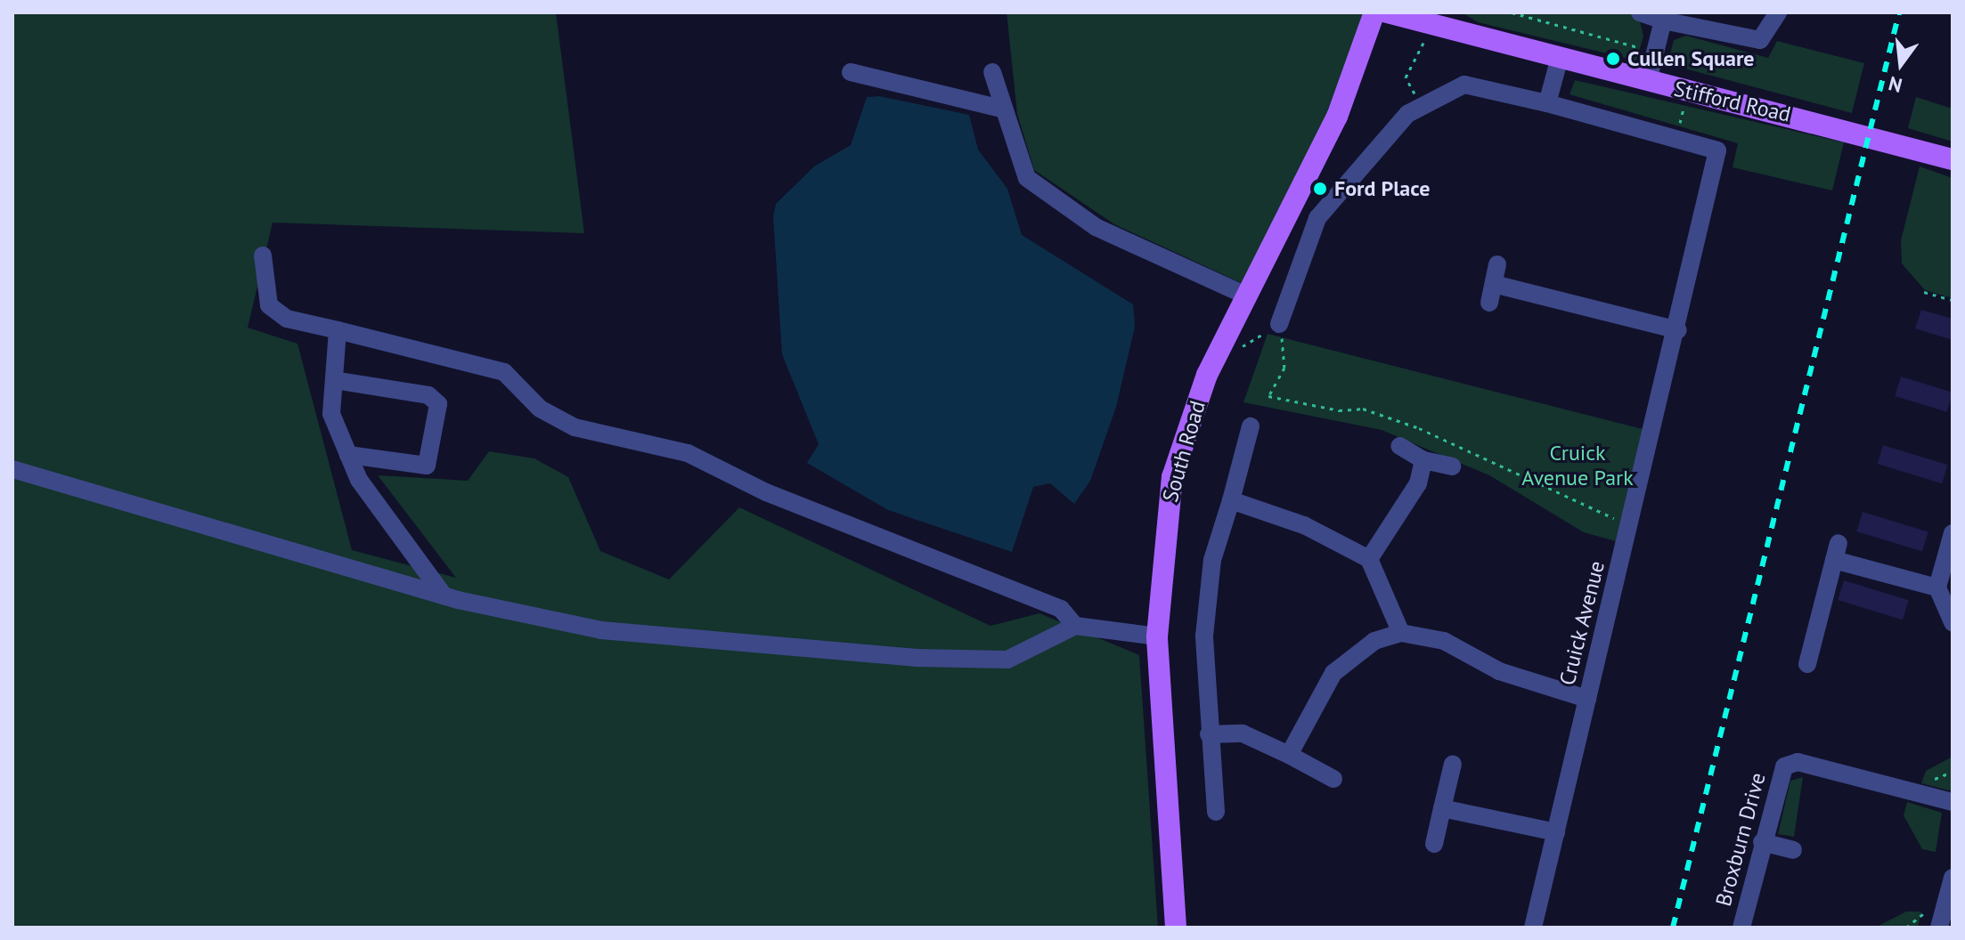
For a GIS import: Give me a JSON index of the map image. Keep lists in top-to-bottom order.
{
  "streets": {
    "main road": ["Stifford Road", "South Road"],
    "street": ["Cruick Avenue", "Broxburn Drive"]
  },
  "parks": ["Cruick Avenue Park"],
  "places": ["Cullen Square", "Ford Place"],
  "north": "bottom"
}
